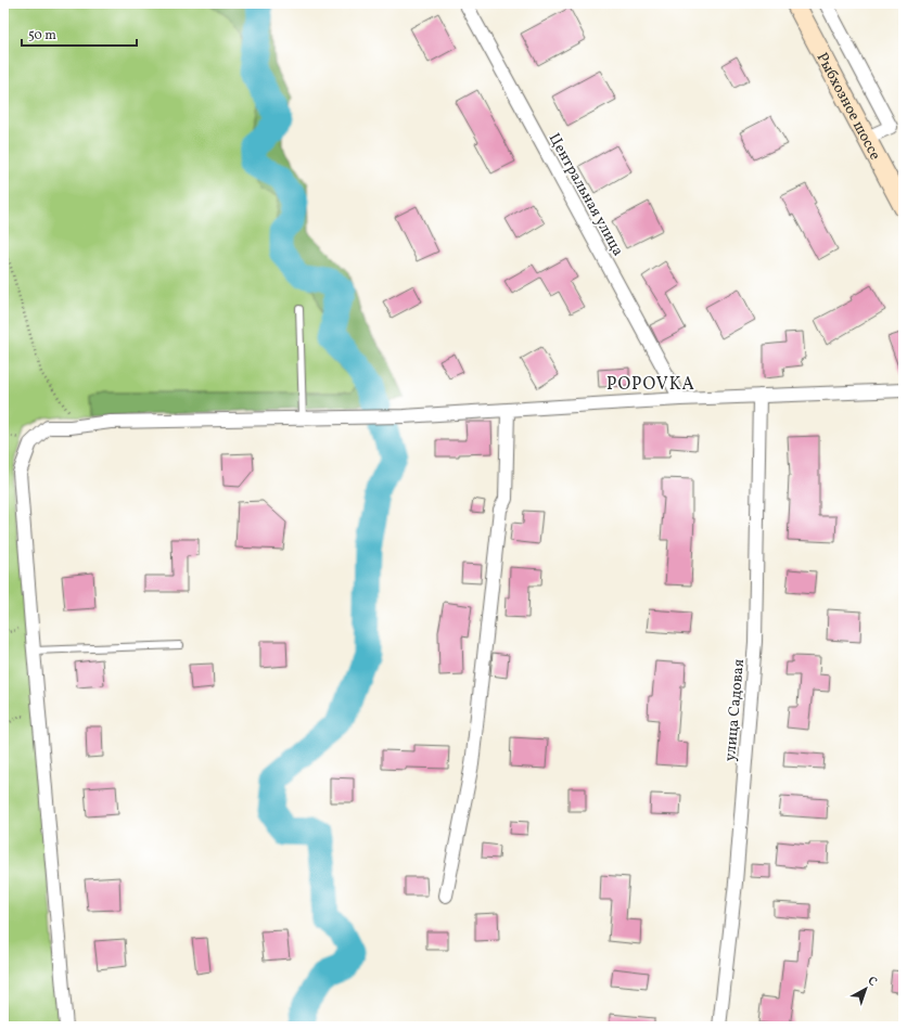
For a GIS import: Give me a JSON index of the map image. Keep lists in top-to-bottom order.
{
  "streets": {
    "street": ["Рыбхозное шоссе", "Центральная улица", "улица Садовая"]
  },
  "districts": ["POPOVKA"],
  "scale_bar": "50 m",
  "north": "top right"
}
